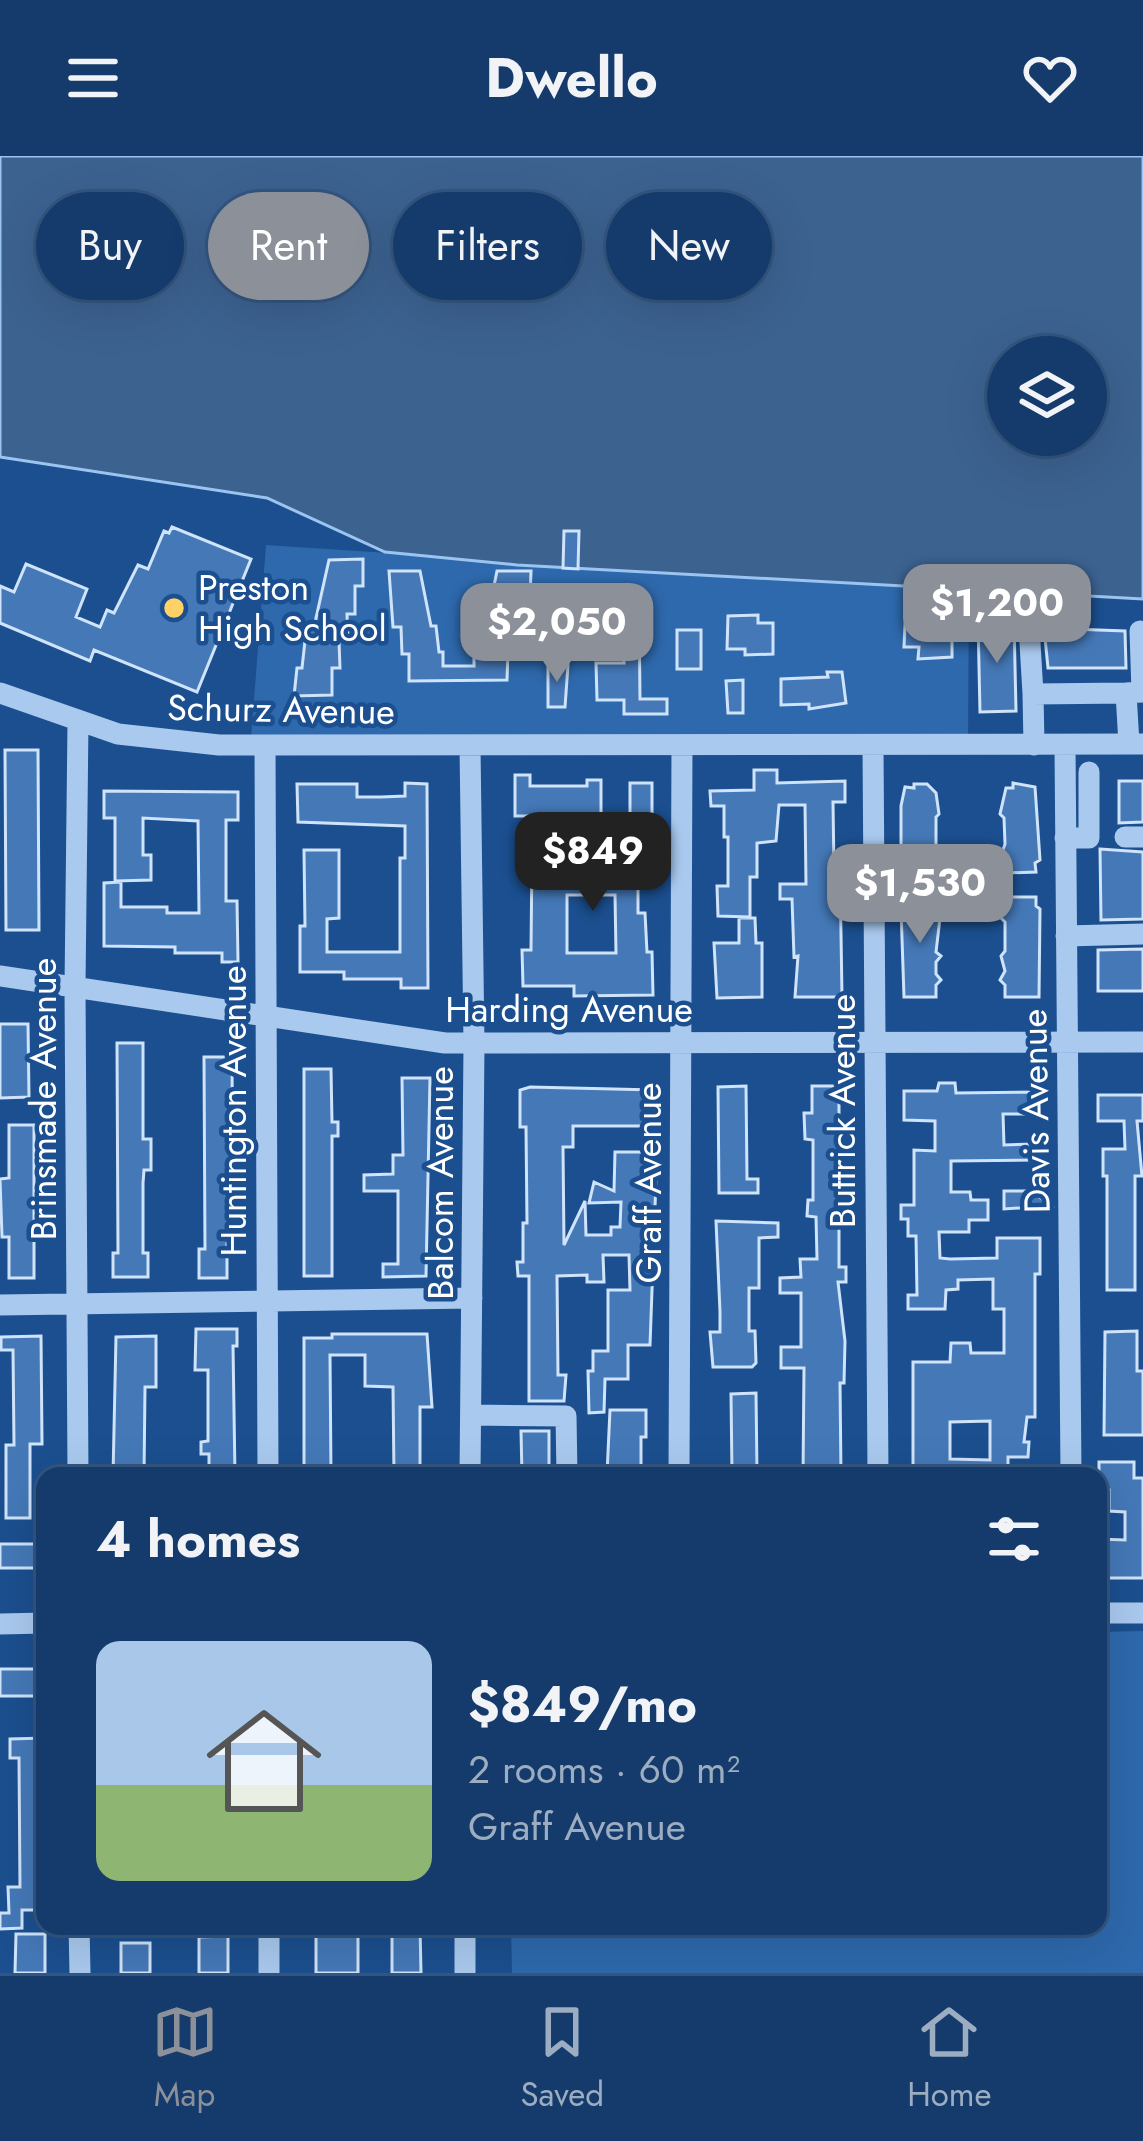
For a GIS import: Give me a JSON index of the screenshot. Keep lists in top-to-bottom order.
{
  "streets": {
    "street": [
      "Schurz Avenue",
      "Harding Avenue",
      "Brinsmade Avenue",
      "Huntington Avenue",
      "Buttrick Avenue",
      "Davis Avenue",
      "Balcom Avenue",
      "Graff Avenue"
    ]
  },
  "crossings": [
    ["Schurz Avenue", "Brinsmade Avenue"],
    ["Schurz Avenue", "Huntington Avenue"],
    ["Schurz Avenue", "Buttrick Avenue"],
    ["Schurz Avenue", "Davis Avenue"],
    ["Schurz Avenue", "Balcom Avenue"],
    ["Schurz Avenue", "Graff Avenue"],
    ["Harding Avenue", "Brinsmade Avenue"],
    ["Harding Avenue", "Huntington Avenue"],
    ["Harding Avenue", "Buttrick Avenue"],
    ["Harding Avenue", "Davis Avenue"],
    ["Harding Avenue", "Balcom Avenue"],
    ["Harding Avenue", "Graff Avenue"]
  ],
  "places": ["Preston High School"],
  "page": {
    "header": "Dwello",
    "chip": [
      "Buy",
      "Rent",
      "Filters",
      "New"
    ],
    "price": [
      "$1,200",
      "$2,050",
      "$849",
      "$1,530"
    ],
    "heading": "4 homes",
    "list": [
      {
        "name": "$849/mo",
        "note": "2 rooms · 60 m² · Graff Avenue"
      }
    ],
    "tabs": ["Map", "Saved", "Home"]
  }
}
